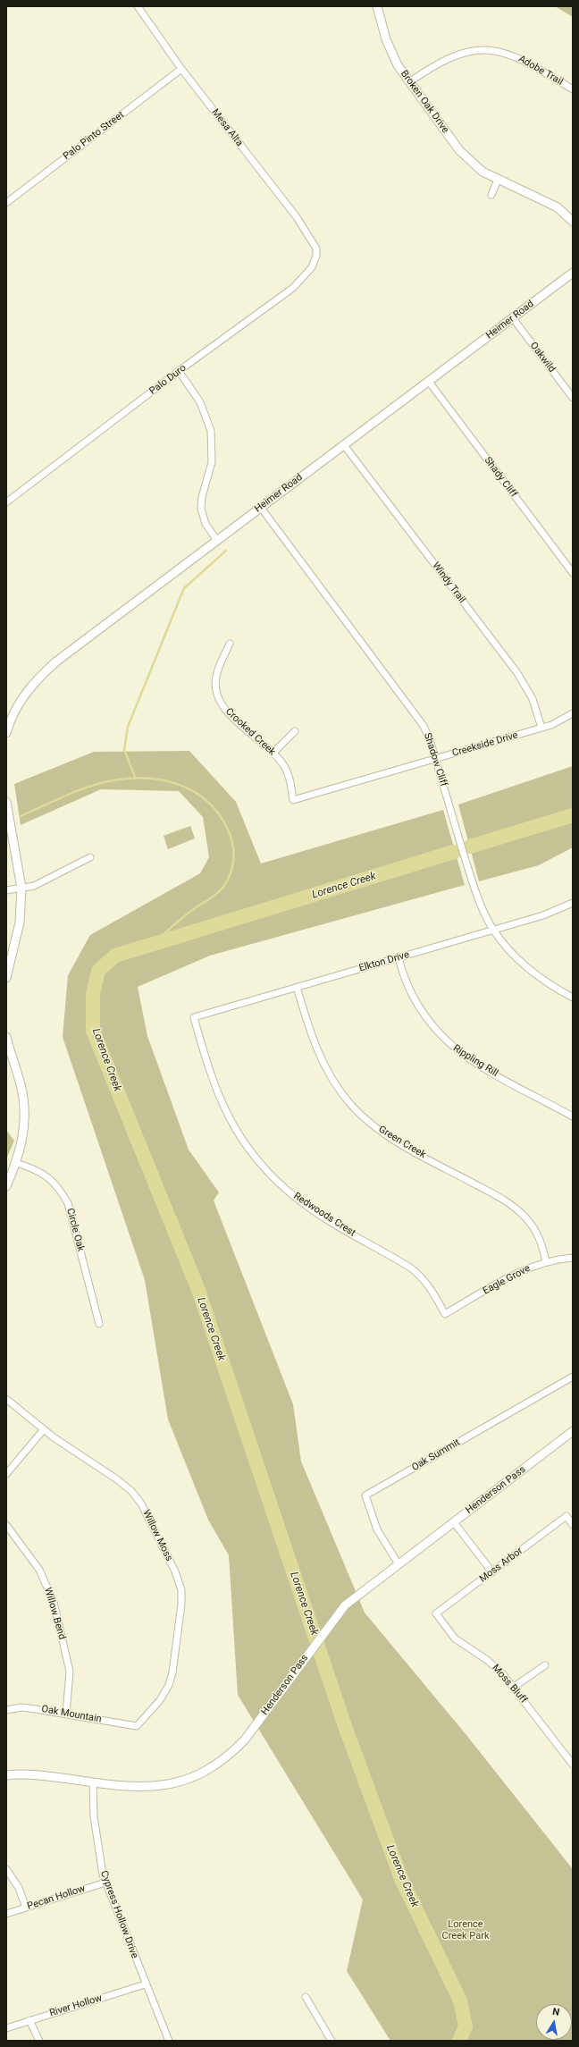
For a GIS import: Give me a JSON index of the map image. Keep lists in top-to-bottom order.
{
  "streets": {
    "street": [
      "Adobe Trail",
      "Broken Oak Drive",
      "Mesa Alta",
      "Palo Pinto Street",
      "Heimer Road",
      "Oakwild",
      "Palo Duro",
      "Shady Cliff",
      "Windy Trail",
      "Crooked Creek",
      "Creekside Drive",
      "Shadow Cliff",
      "Elkton Drive",
      "Rippling Rill",
      "Green Creek",
      "Redwoods Crest",
      "Circle Oak",
      "Eagle Grove",
      "Oak Summit",
      "Henderson Pass",
      "Willow Moss",
      "Moss Arbor",
      "Willow Bend",
      "Moss Bluff",
      "Oak Mountain",
      "Pecan Hollow",
      "Cypress Hollow Drive",
      "River Hollow"
    ]
  },
  "crossings": [
    ["Adobe Trail", "Broken Oak Drive"],
    ["Mesa Alta", "Palo Pinto Street"],
    ["Mesa Alta", "Palo Duro"],
    ["Heimer Road", "Oakwild"],
    ["Heimer Road", "Shady Cliff"],
    ["Heimer Road", "Windy Trail"],
    ["Heimer Road", "Shadow Cliff"],
    ["Windy Trail", "Creekside Drive"],
    ["Crooked Creek", "Creekside Drive"],
    ["Creekside Drive", "Shadow Cliff"],
    ["Shadow Cliff", "Elkton Drive"],
    ["Elkton Drive", "Rippling Rill"],
    ["Elkton Drive", "Green Creek"],
    ["Elkton Drive", "Redwoods Crest"],
    ["Green Creek", "Eagle Grove"],
    ["Redwoods Crest", "Eagle Grove"],
    ["Oak Summit", "Henderson Pass"],
    ["Henderson Pass", "Cypress Hollow Drive"],
    ["Willow Moss", "Oak Mountain"],
    ["Moss Arbor", "Moss Bluff"],
    ["Willow Bend", "Oak Mountain"],
    ["Pecan Hollow", "Cypress Hollow Drive"],
    ["Cypress Hollow Drive", "River Hollow"]
  ],
  "water": ["Lorence Creek"],
  "parks": ["Lorence Creek Park"],
  "north": "top"
}
